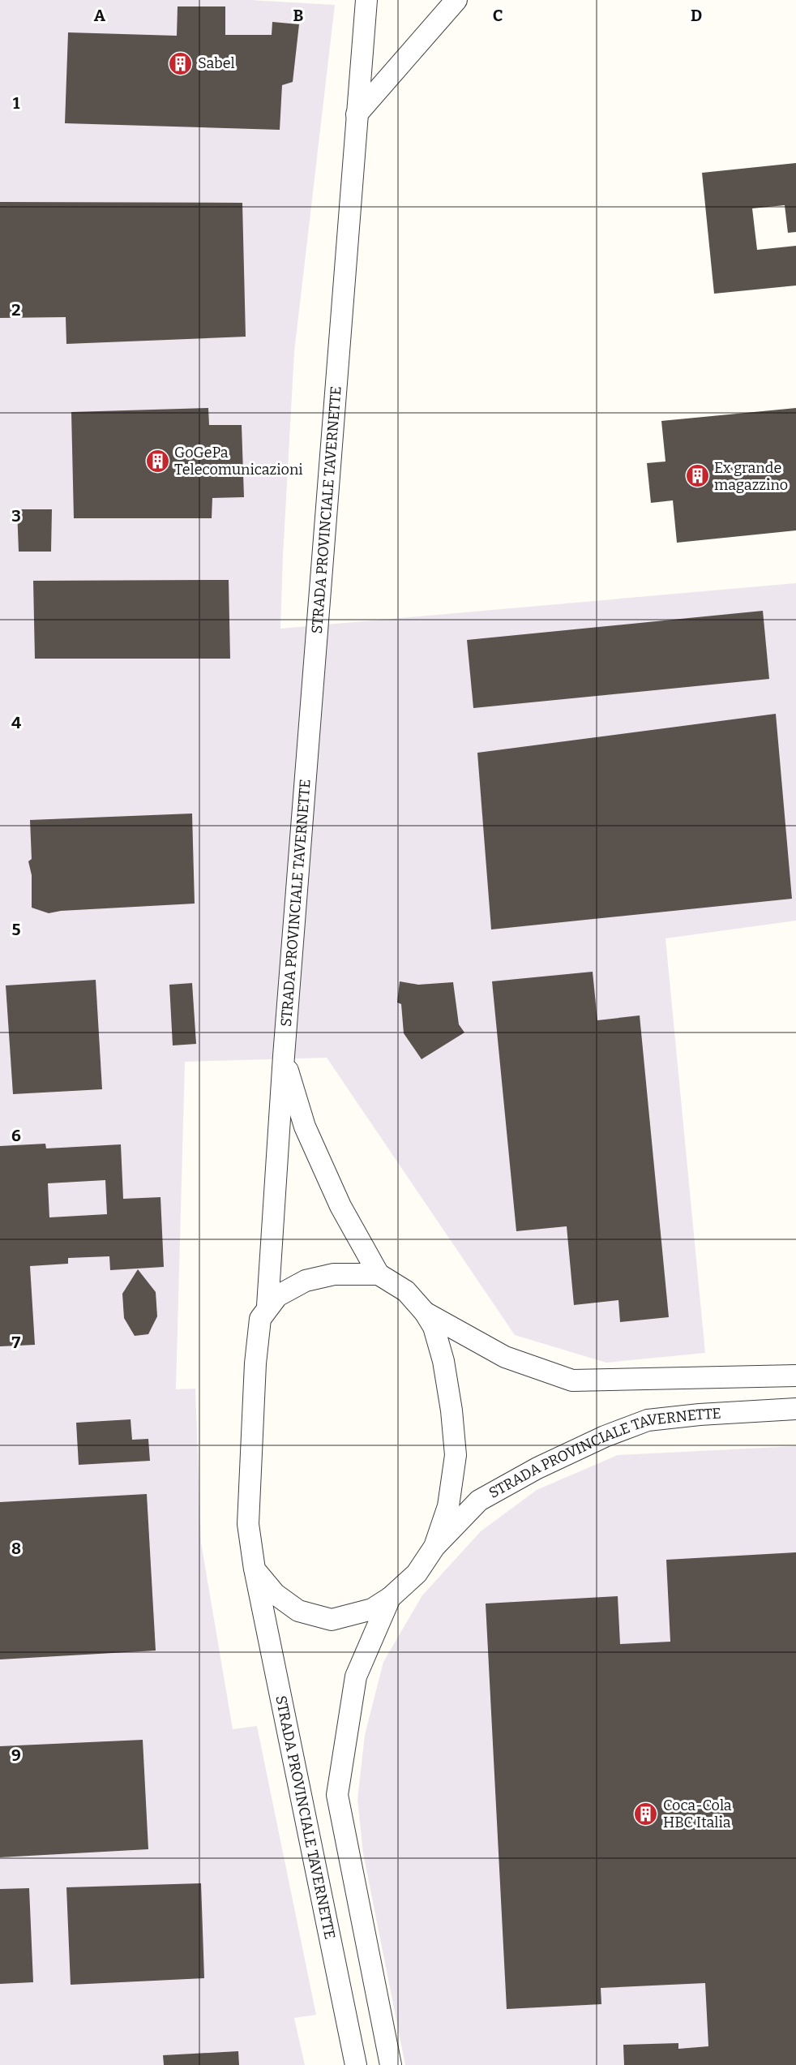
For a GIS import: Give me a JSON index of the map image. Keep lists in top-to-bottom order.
{
  "streets": {
    "street": ["STRADA PROVINCIALE TAVERNETTE"]
  },
  "places": {
    "building": [
      "Sabel",
      "GoGePa Telecomunicazioni",
      "Ex grande magazzino",
      "Coca-Cola HBC Italia"
    ]
  },
  "grid": {
    "columns": [
      "A",
      "B",
      "C",
      "D"
    ],
    "rows": [
      "1",
      "2",
      "3",
      "4",
      "5",
      "6",
      "7",
      "8",
      "9"
    ]
  }
}
